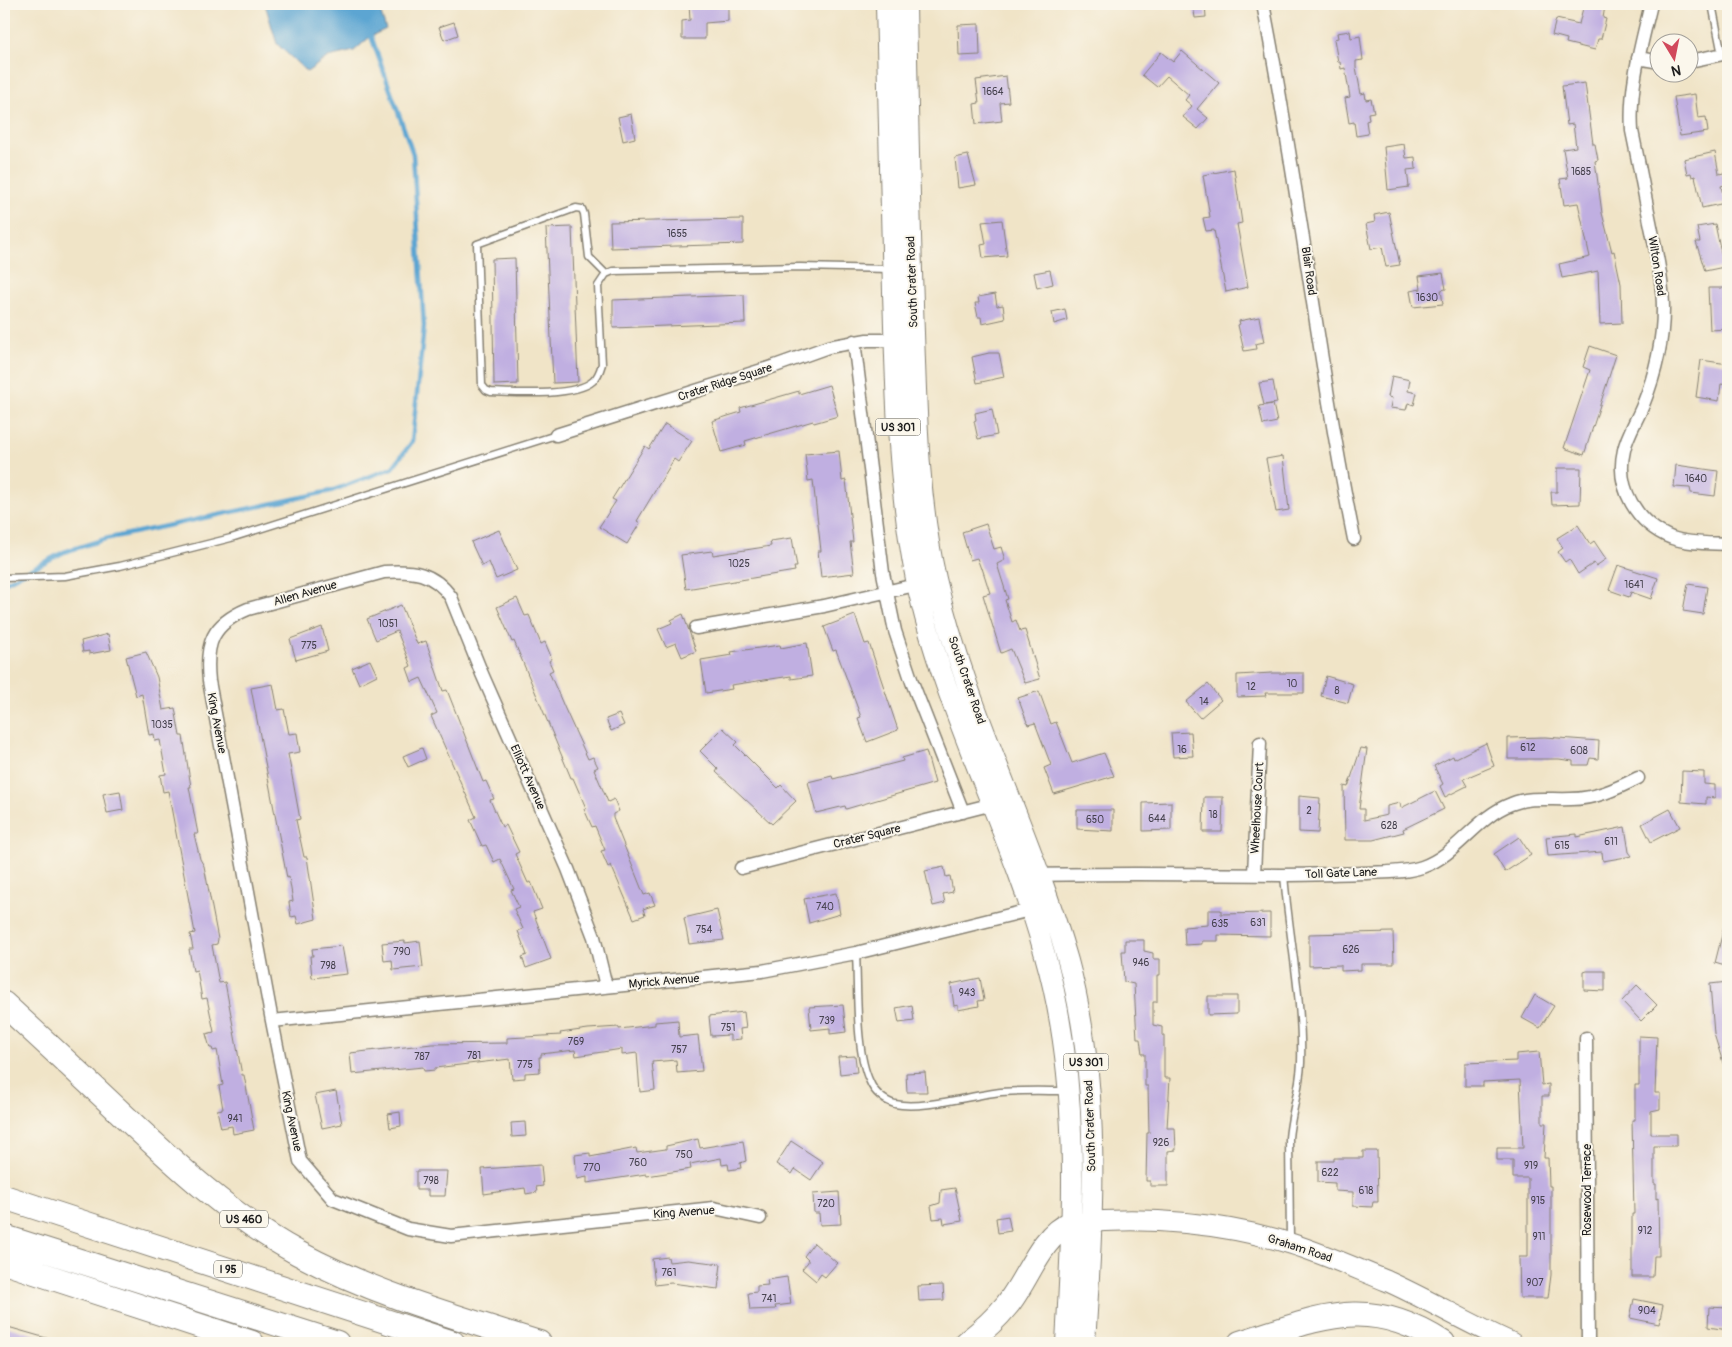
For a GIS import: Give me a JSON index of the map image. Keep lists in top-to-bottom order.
{
  "streets": {
    "highway": ["US 460", "I 95"],
    "main road": ["South Crater Road", "US 301", "Graham Road"],
    "street": [
      "Wilton Road",
      "Blair Road",
      "Crater Ridge Square",
      "Allen Avenue",
      "King Avenue",
      "Elliott Avenue",
      "Wheelhouse Court",
      "Crater Square",
      "Toll Gate Lane",
      "Myrick Avenue",
      "Rosewood Terrace"
    ]
  },
  "crossings": [
    ["South Crater Road", "Crater Ridge Square"],
    ["South Crater Road", "Crater Square"],
    ["South Crater Road", "Toll Gate Lane"],
    ["South Crater Road", "Myrick Avenue"],
    ["South Crater Road", "Graham Road"],
    ["Allen Avenue", "King Avenue"],
    ["Allen Avenue", "Elliott Avenue"],
    ["King Avenue", "Myrick Avenue"],
    ["Elliott Avenue", "Myrick Avenue"],
    ["Wheelhouse Court", "Toll Gate Lane"]
  ],
  "house_numbers": [
    "1664",
    "1685",
    "1655",
    "1630",
    "1640",
    "1025",
    "1641",
    "1051",
    "775",
    "10",
    "12",
    "8",
    "14",
    "1035",
    "612",
    "16",
    "608",
    "2",
    "18",
    "644",
    "650",
    "628",
    "611",
    "615",
    "740",
    "631",
    "635",
    "754",
    "626",
    "790",
    "946",
    "798",
    "943",
    "739",
    "751",
    "769",
    "757",
    "781",
    "787",
    "775",
    "941",
    "926",
    "750",
    "760",
    "919",
    "770",
    "622",
    "798",
    "618",
    "915",
    "720",
    "912",
    "911",
    "761",
    "907",
    "741",
    "904"
  ],
  "north": "bottom"
}
